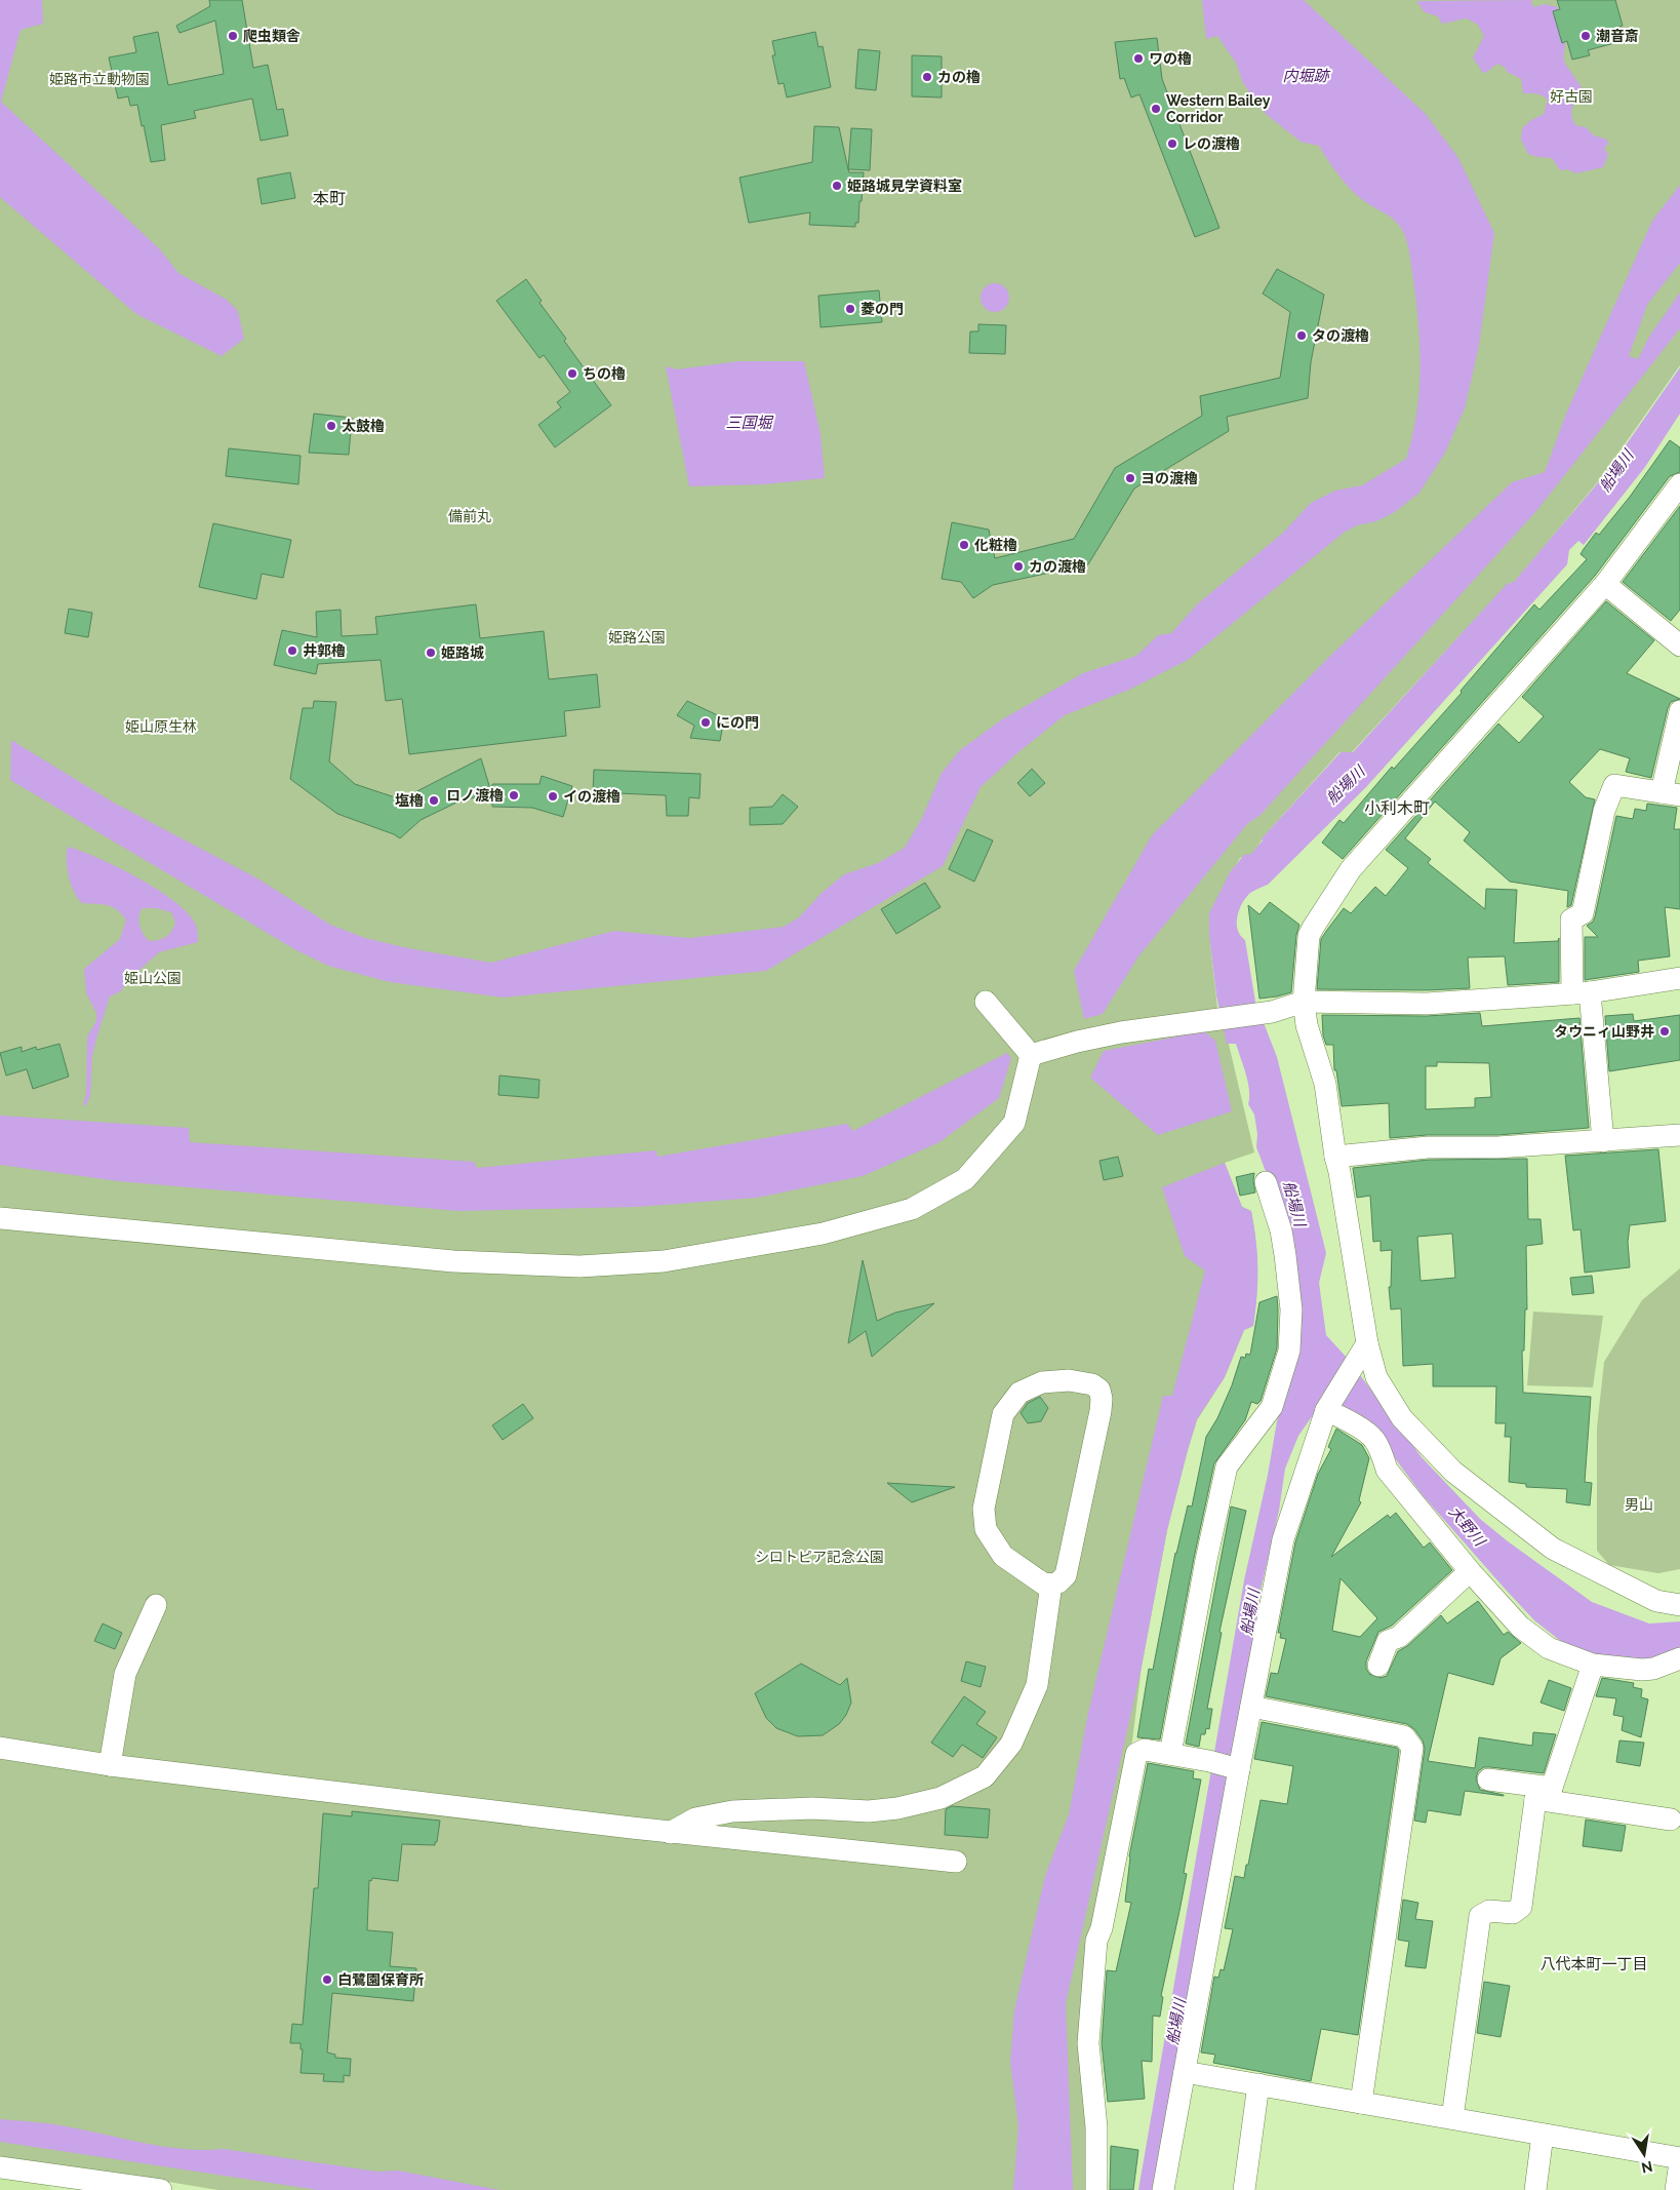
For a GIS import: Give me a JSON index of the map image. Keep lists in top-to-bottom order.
{
  "districts": ["本町", "小利木町", "八代本町一丁目"],
  "water": [
    "内堀跡",
    "三国堀",
    "船場川",
    "大野川"
  ],
  "parks": [
    "姫路市立動物園",
    "好古園",
    "備前丸",
    "姫路公園",
    "姫山原生林",
    "姫山公園",
    "男山",
    "シロトピア記念公園"
  ],
  "places": [
    "爬虫類舎",
    "潮音斎",
    "ワの櫓",
    "カの櫓",
    "Western Bailey Corridor",
    "レの渡櫓",
    "姫路城見学資料室",
    "菱の門",
    "タの渡櫓",
    "ちの櫓",
    "太鼓櫓",
    "ヨの渡櫓",
    "化粧櫓",
    "カの渡櫓",
    "井郭櫓",
    "姫路城",
    "にの門",
    "ロノ渡櫓",
    "イの渡櫓",
    "塩櫓",
    "タウニィ山野井",
    "白鷺園保育所"
  ],
  "north": "bottom"
}
